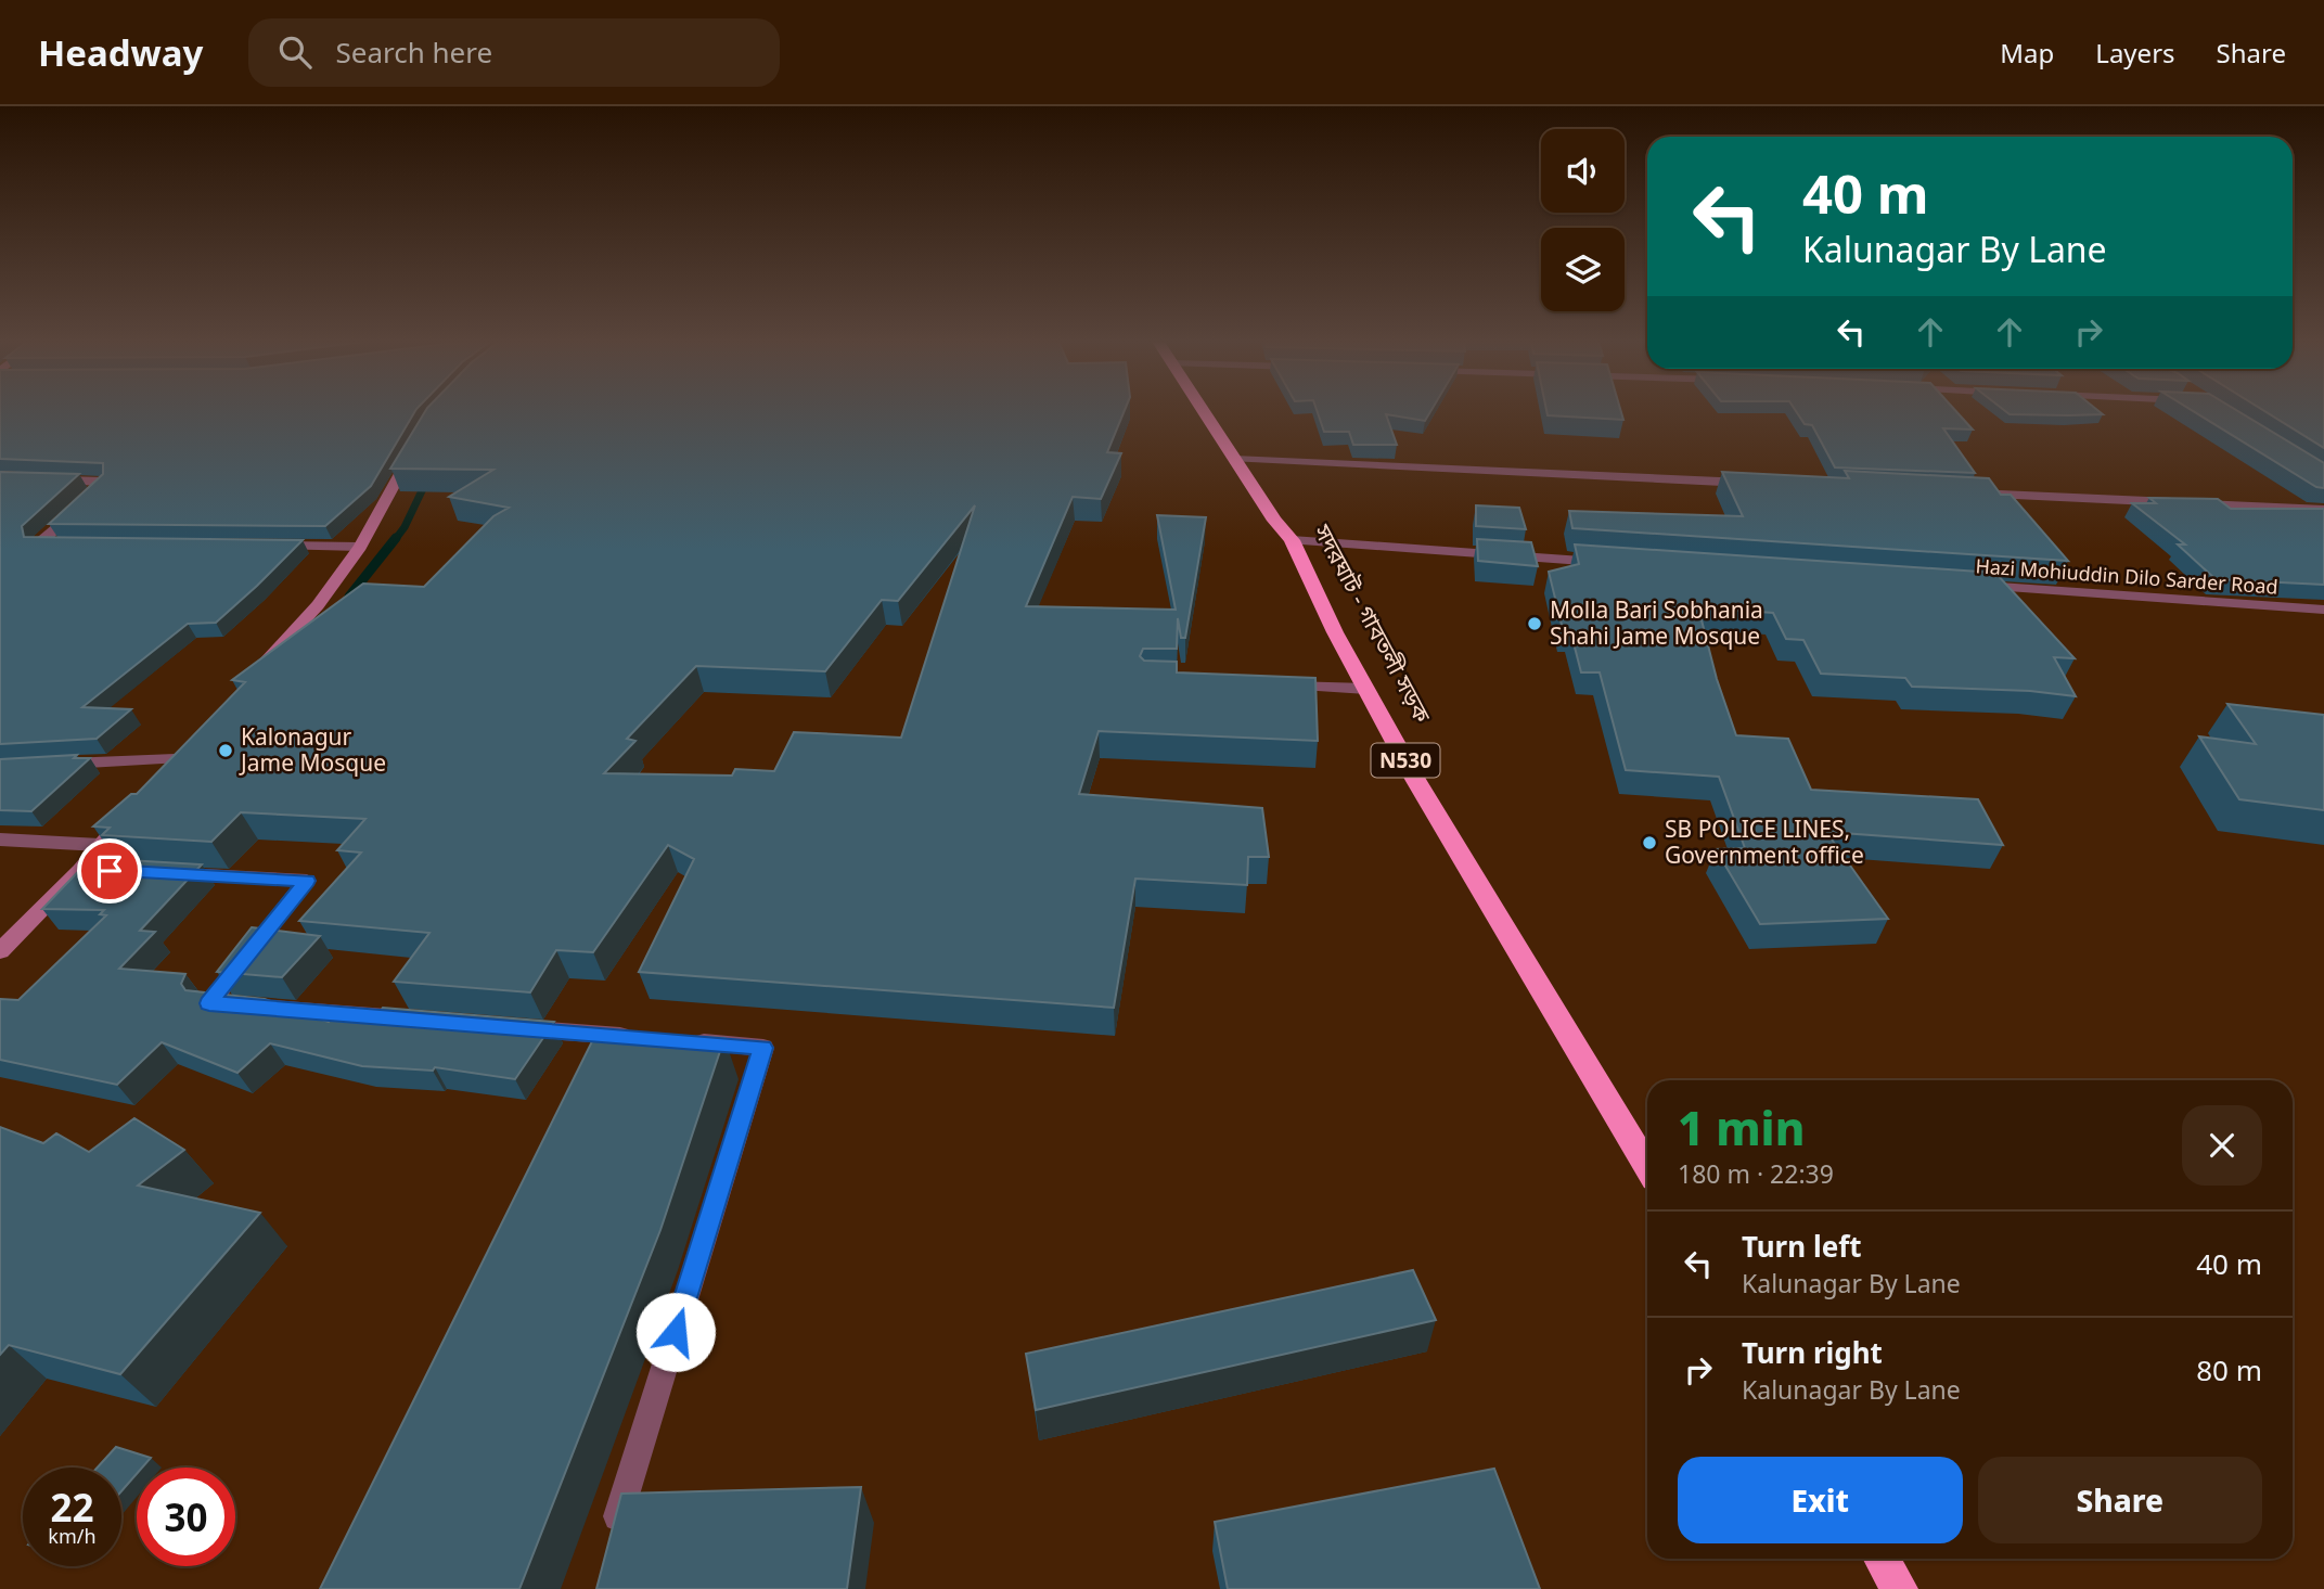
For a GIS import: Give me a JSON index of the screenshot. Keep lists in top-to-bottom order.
{
  "streets": {
    "highway": ["সদরঘাট - গাবতলী সড়ক", "N530"],
    "street": ["Hazi Mohiuddin Dilo Sarder Road"]
  },
  "places": ["Molla Bari Sobhania Shahi Jame Mosque", "Kalonagur Jame Mosque", "SB POLICE LINES, Government office"],
  "page": {
    "header": "Headway",
    "search": "Search here",
    "nav": ["Map", "Layers", "Share"],
    "turn": ["40 m", "Kalunagar By Lane"],
    "heading": ["1 min", "180 m · 22:39"],
    "list": [
      {
        "name": "Turn left",
        "note": "Kalunagar By Lane",
        "value": "40 m"
      },
      {
        "name": "Turn right",
        "note": "Kalunagar By Lane",
        "value": "80 m"
      }
    ],
    "buttons": ["Exit", "Share"],
    "speed": "22 km/h",
    "limit": "30"
  }
}
